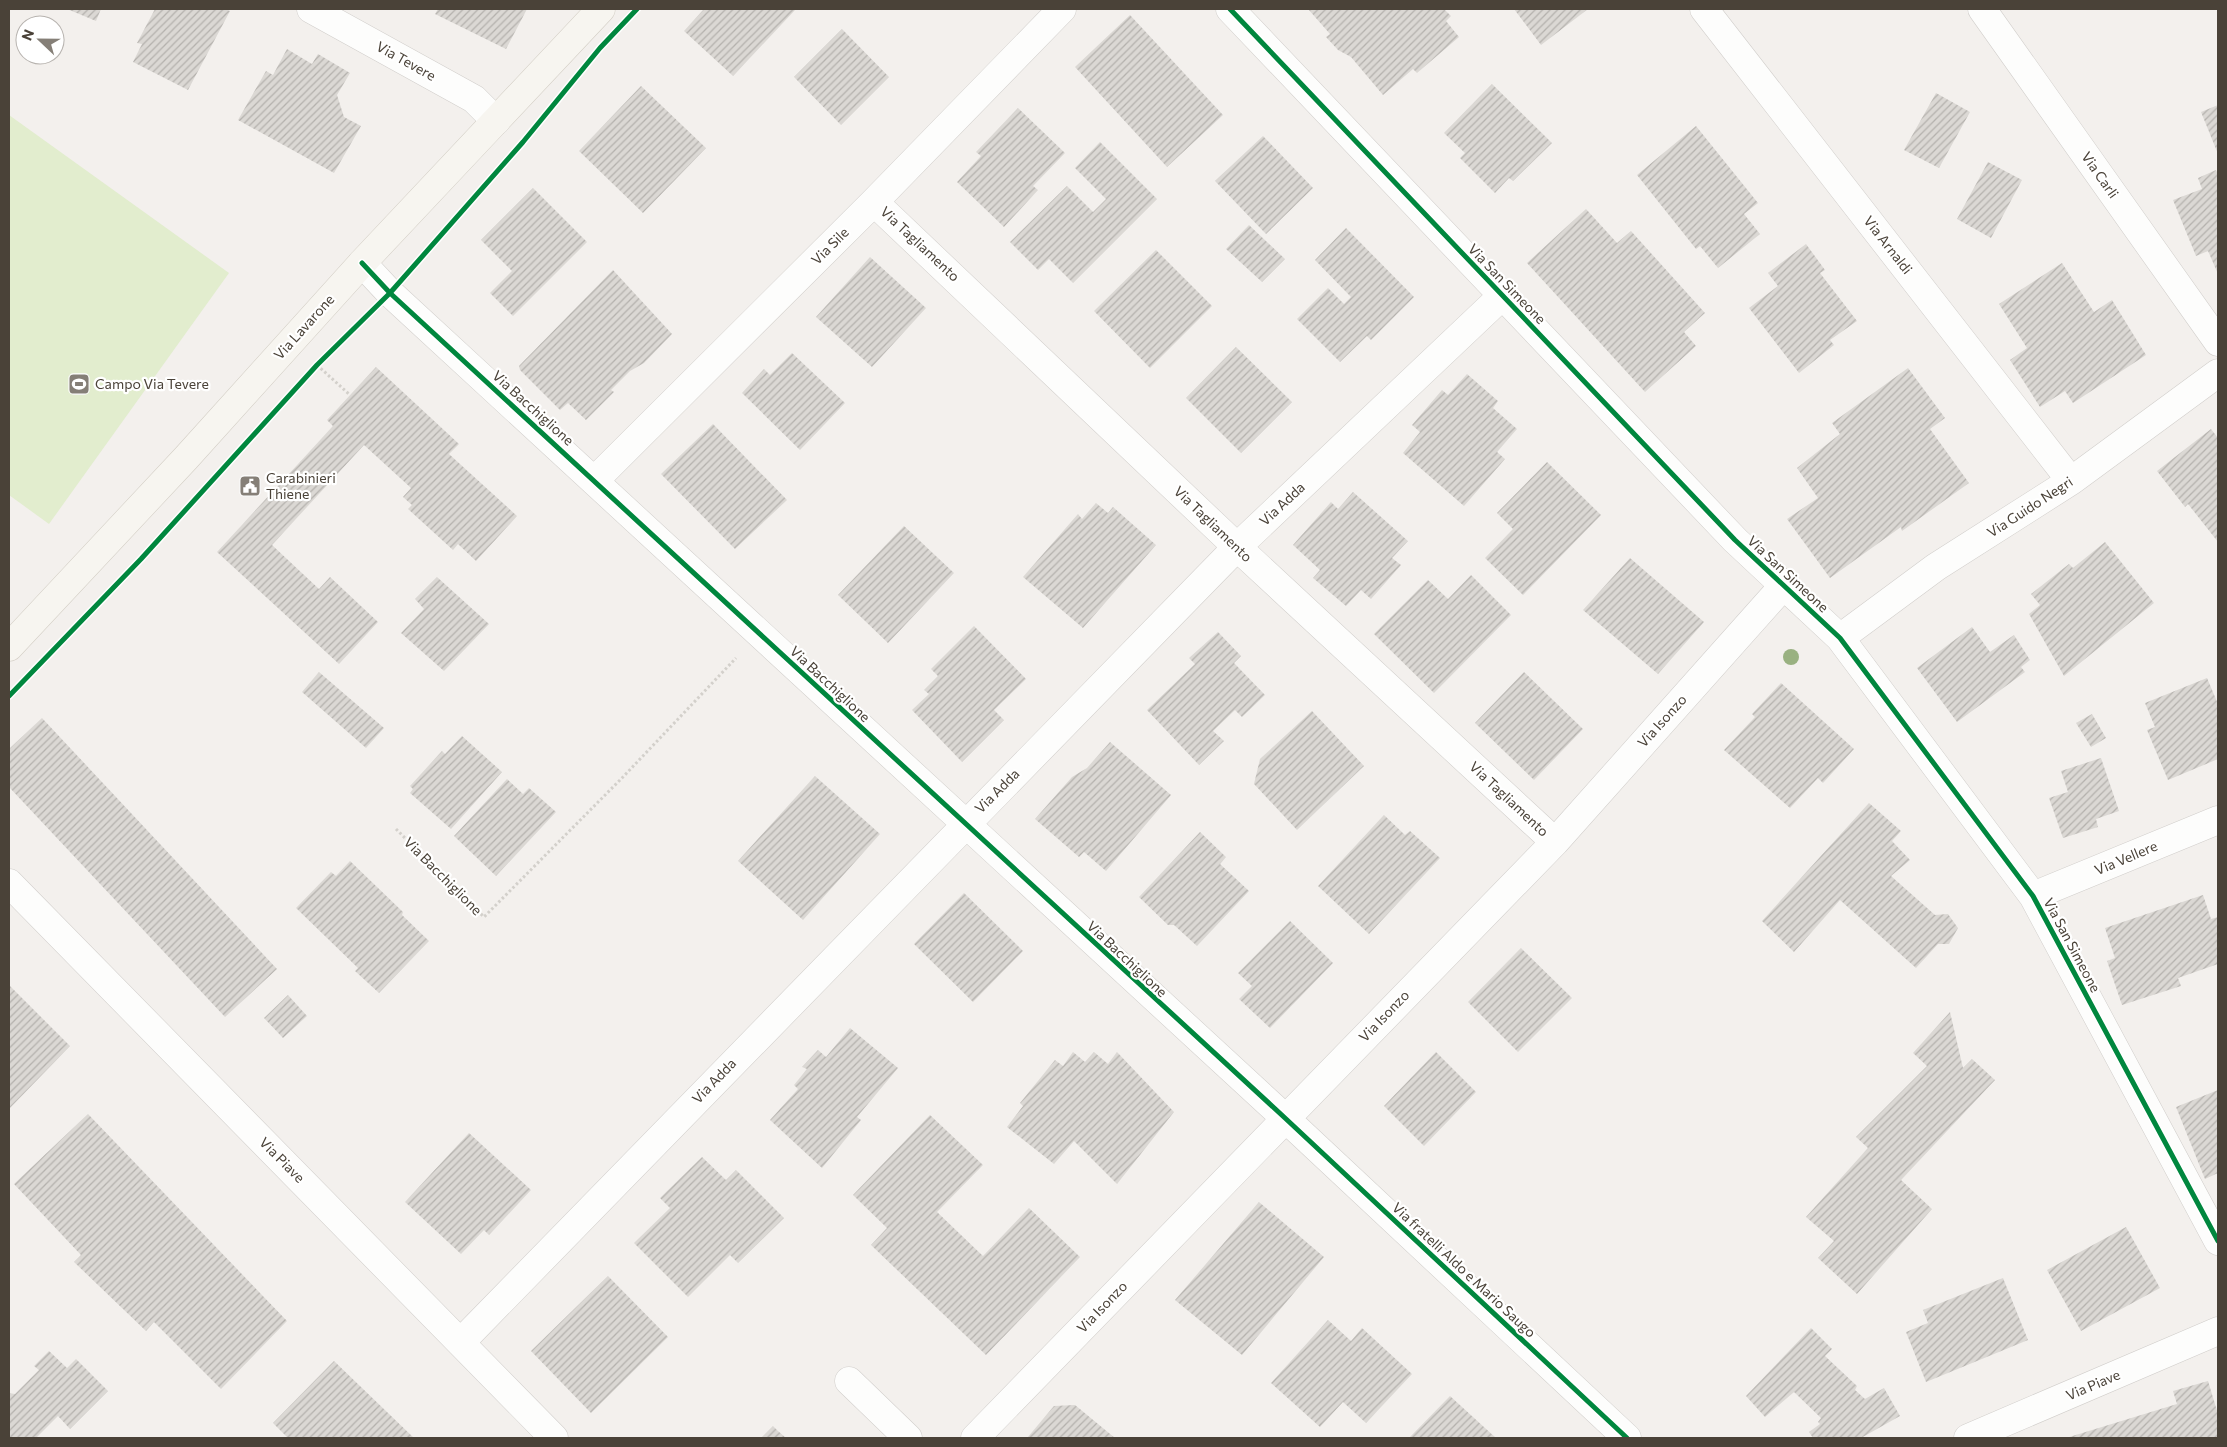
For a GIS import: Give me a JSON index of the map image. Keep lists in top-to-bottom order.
{
  "streets": {
    "main road": ["Via Lavarone"],
    "street": [
      "Via Tevere",
      "Via Carli",
      "Via Tagliamento",
      "Via Arnaldi",
      "Via Sile",
      "Via San Simeone",
      "Via Bacchiglione",
      "Via Adda",
      "Via Guido Negri",
      "Via Isonzo",
      "Via Vellere",
      "Via Piave",
      "Via fratelli Aldo e Mario Saugo"
    ]
  },
  "crossings": [
    ["Via Tevere", "Via Lavarone"],
    ["Via Tagliamento", "Via Sile"],
    ["Via Tagliamento", "Via Adda"],
    ["Via Tagliamento", "Via Isonzo"],
    ["Via Arnaldi", "Via Guido Negri"],
    ["Via Sile", "Via Bacchiglione"],
    ["Via San Simeone", "Via Adda"],
    ["Via San Simeone", "Via Guido Negri"],
    ["Via San Simeone", "Via Isonzo"],
    ["Via San Simeone", "Via Vellere"],
    ["Via Lavarone", "Via Bacchiglione"],
    ["Via Bacchiglione", "Via Adda"],
    ["Via Bacchiglione", "Via Isonzo"],
    ["Via Bacchiglione", "Via fratelli Aldo e Mario Saugo"],
    ["Via Adda", "Via Piave"],
    ["Via Isonzo", "Via fratelli Aldo e Mario Saugo"]
  ],
  "places": {
    "sports": ["Campo Via Tevere"],
    "public building": ["Carabinieri Thiene"]
  },
  "north": "left"
}
